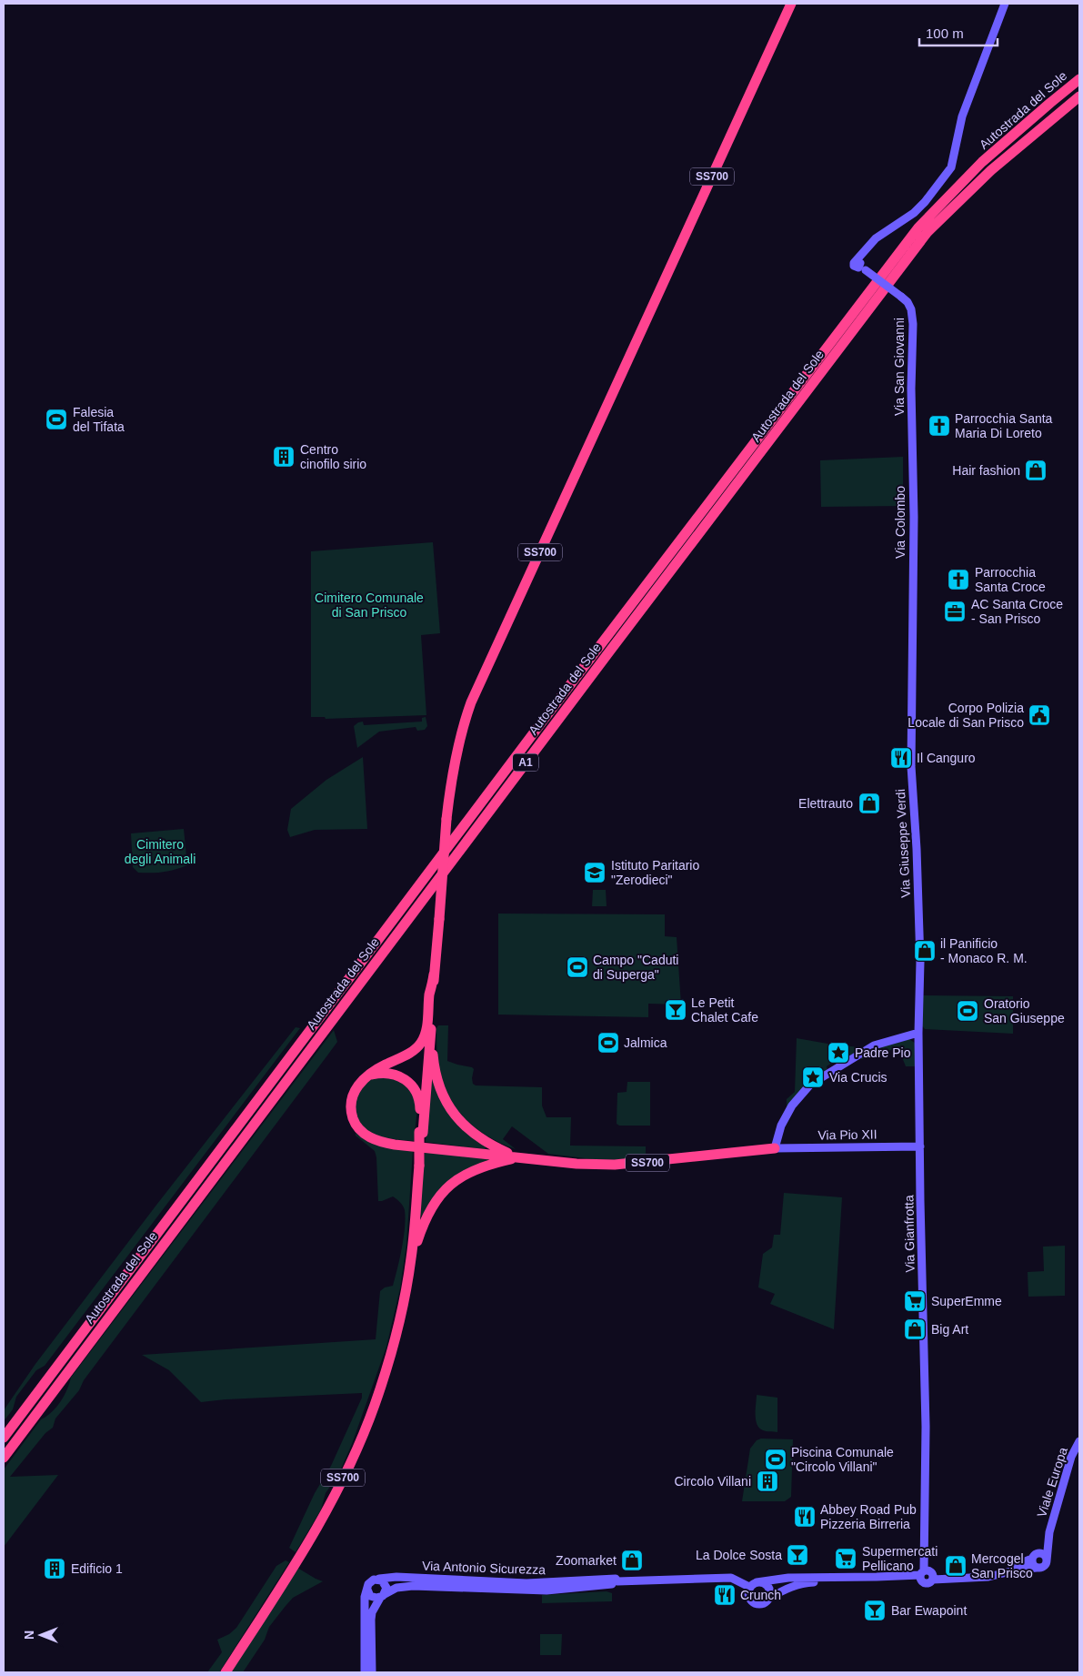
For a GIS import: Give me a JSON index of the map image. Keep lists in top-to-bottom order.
{
  "streets": {
    "highway": ["Autostrada del Sole", "SS700", "A1"],
    "street": [
      "Via San Giovanni",
      "Via Colombo",
      "Via Giuseppe Verdi",
      "Via Pio XII",
      "Via Gianfrotta",
      "Viale Europa",
      "Via Antonio Sicurezza"
    ]
  },
  "crossings": [
    ["SS700", "Via Pio XII"],
    ["Via San Giovanni", "Via Colombo"],
    ["Via Colombo", "Via Giuseppe Verdi"],
    ["Via Giuseppe Verdi", "Via Gianfrotta"],
    ["Via Pio XII", "Via Gianfrotta"]
  ],
  "parks": ["Cimitero Comunale di San Prisco", "Cimitero degli Animali"],
  "places": {
    "sports": [
      "Falesia del Tifata",
      "Campo \"Caduti di Superga\"",
      "Oratorio San Giuseppe",
      "Jalmica",
      "Piscina Comunale \"Circolo Villani\""
    ],
    "church": ["Parrocchia Santa Maria Di Loreto", "Parrocchia Santa Croce"],
    "building": ["Centro cinofilo sirio", "Circolo Villani", "Edificio 1"],
    "shop": [
      "Hair fashion",
      "Elettrauto",
      "il Panificio - Monaco R. M.",
      "Big Art",
      "Zoomarket",
      "Mercogel San Prisco"
    ],
    "office": ["AC Santa Croce - San Prisco"],
    "public building": ["Corpo Polizia Locale di San Prisco"],
    "restaurant": ["Il Canguro", "Abbey Road Pub Pizzeria Birreria", "Crunch"],
    "school or university": ["Istituto Paritario \"Zerodieci\""],
    "bar": ["Le Petit Chalet Cafe", "La Dolce Sosta", "Bar Ewapoint"],
    "place": ["Padre Pio", "Via Crucis"],
    "supermarket": ["SuperEmme", "Supermercati Pellicano"]
  },
  "scale_bar": "100 m",
  "north": "left"
}
